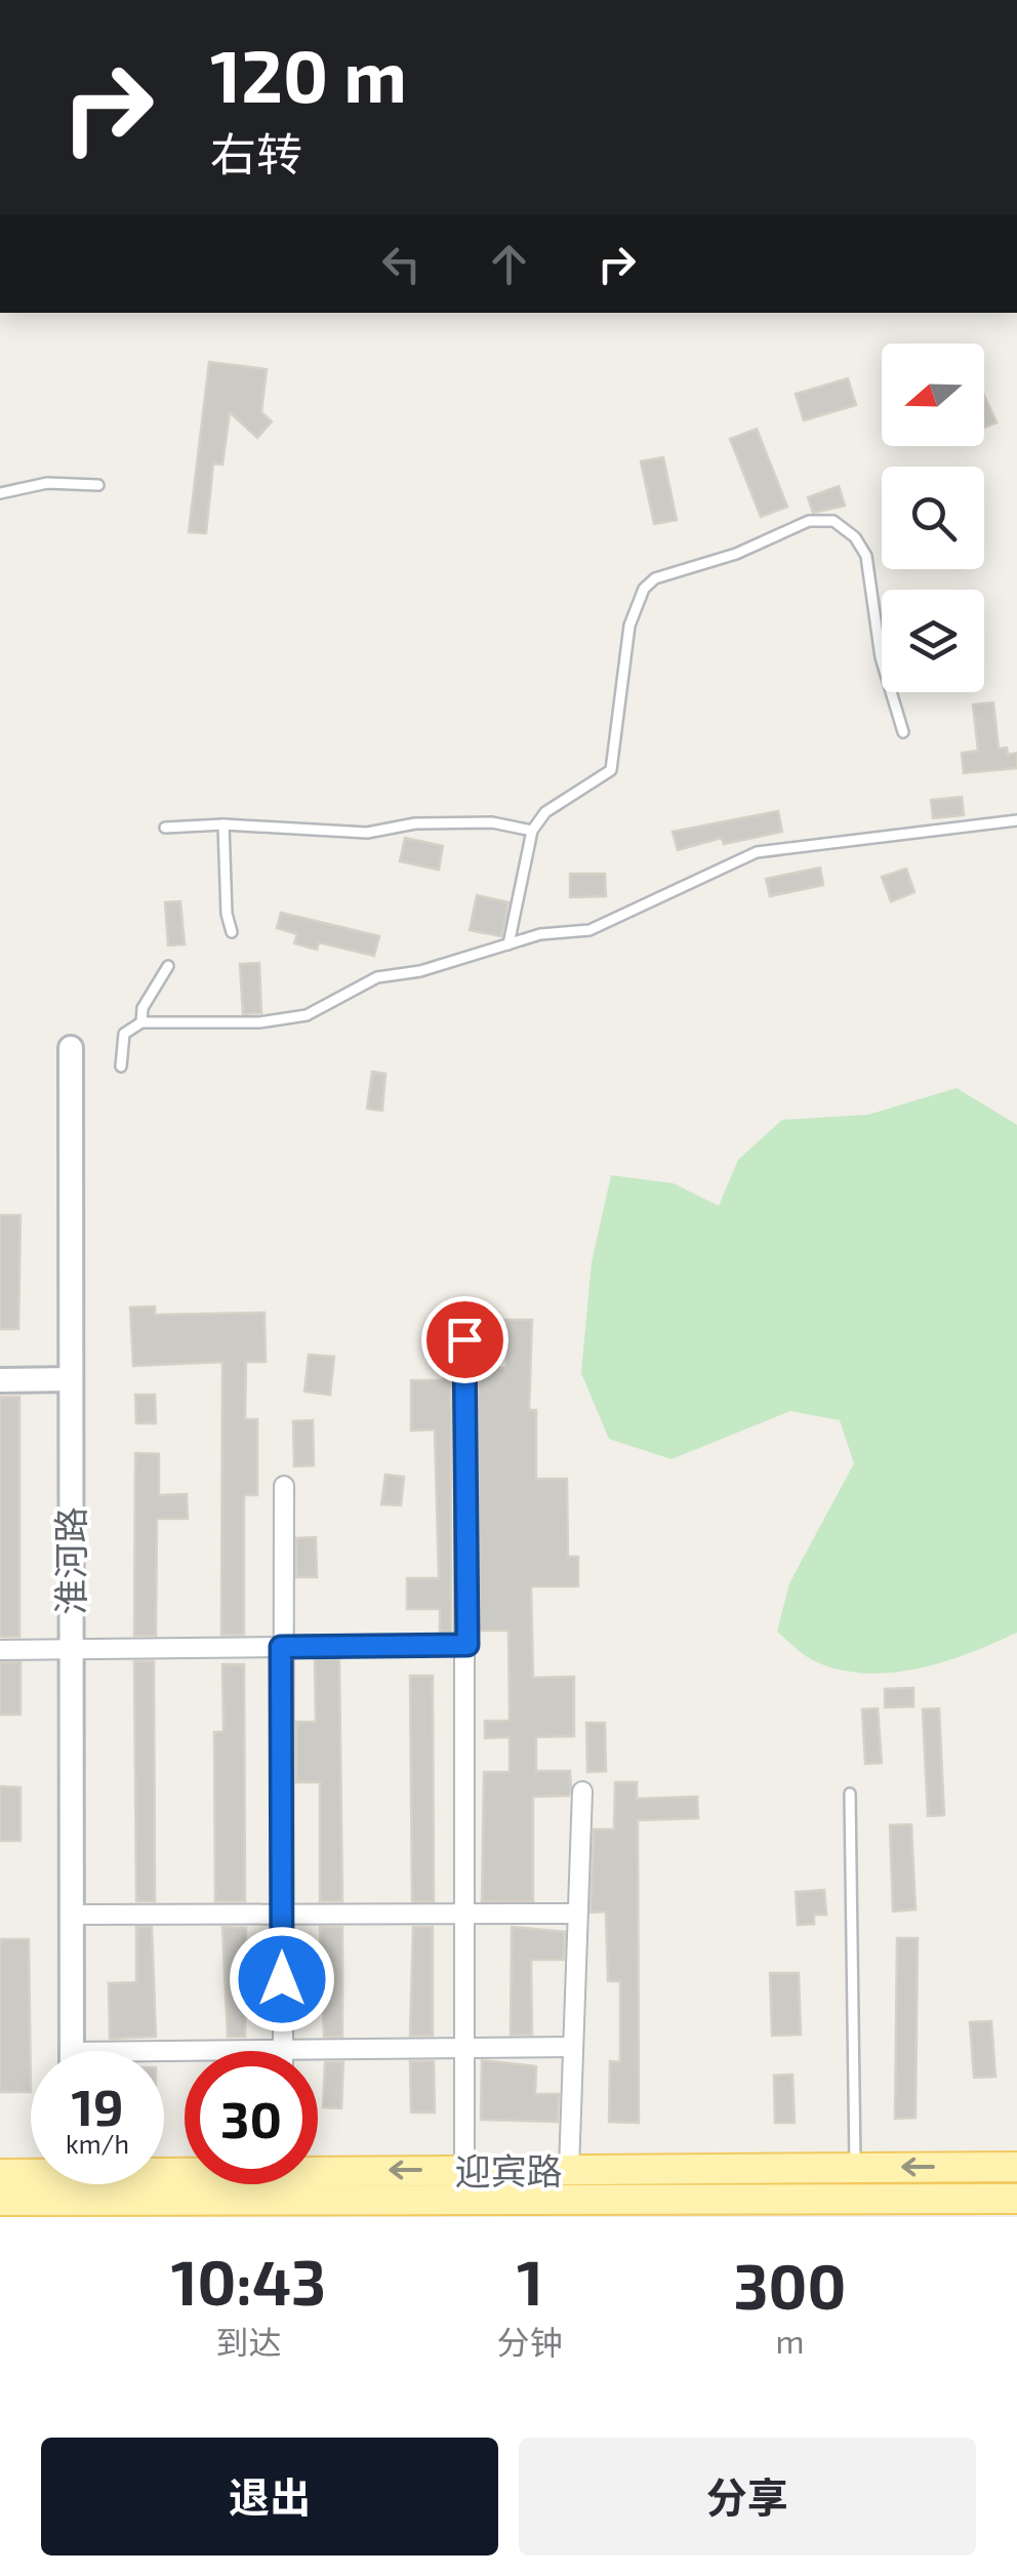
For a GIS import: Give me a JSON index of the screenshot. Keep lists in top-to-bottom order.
{
  "streets": {
    "main road": ["迎宾路"],
    "street": ["淮河路"]
  },
  "north": "left",
  "page": {
    "turn": ["120 m", "右转"],
    "speed": "19 km/h",
    "limit": "30",
    "eta": [
      "10:43",
      "到达",
      "1",
      "分钟",
      "300",
      "m"
    ],
    "buttons": ["退出", "分享"]
  }
}
